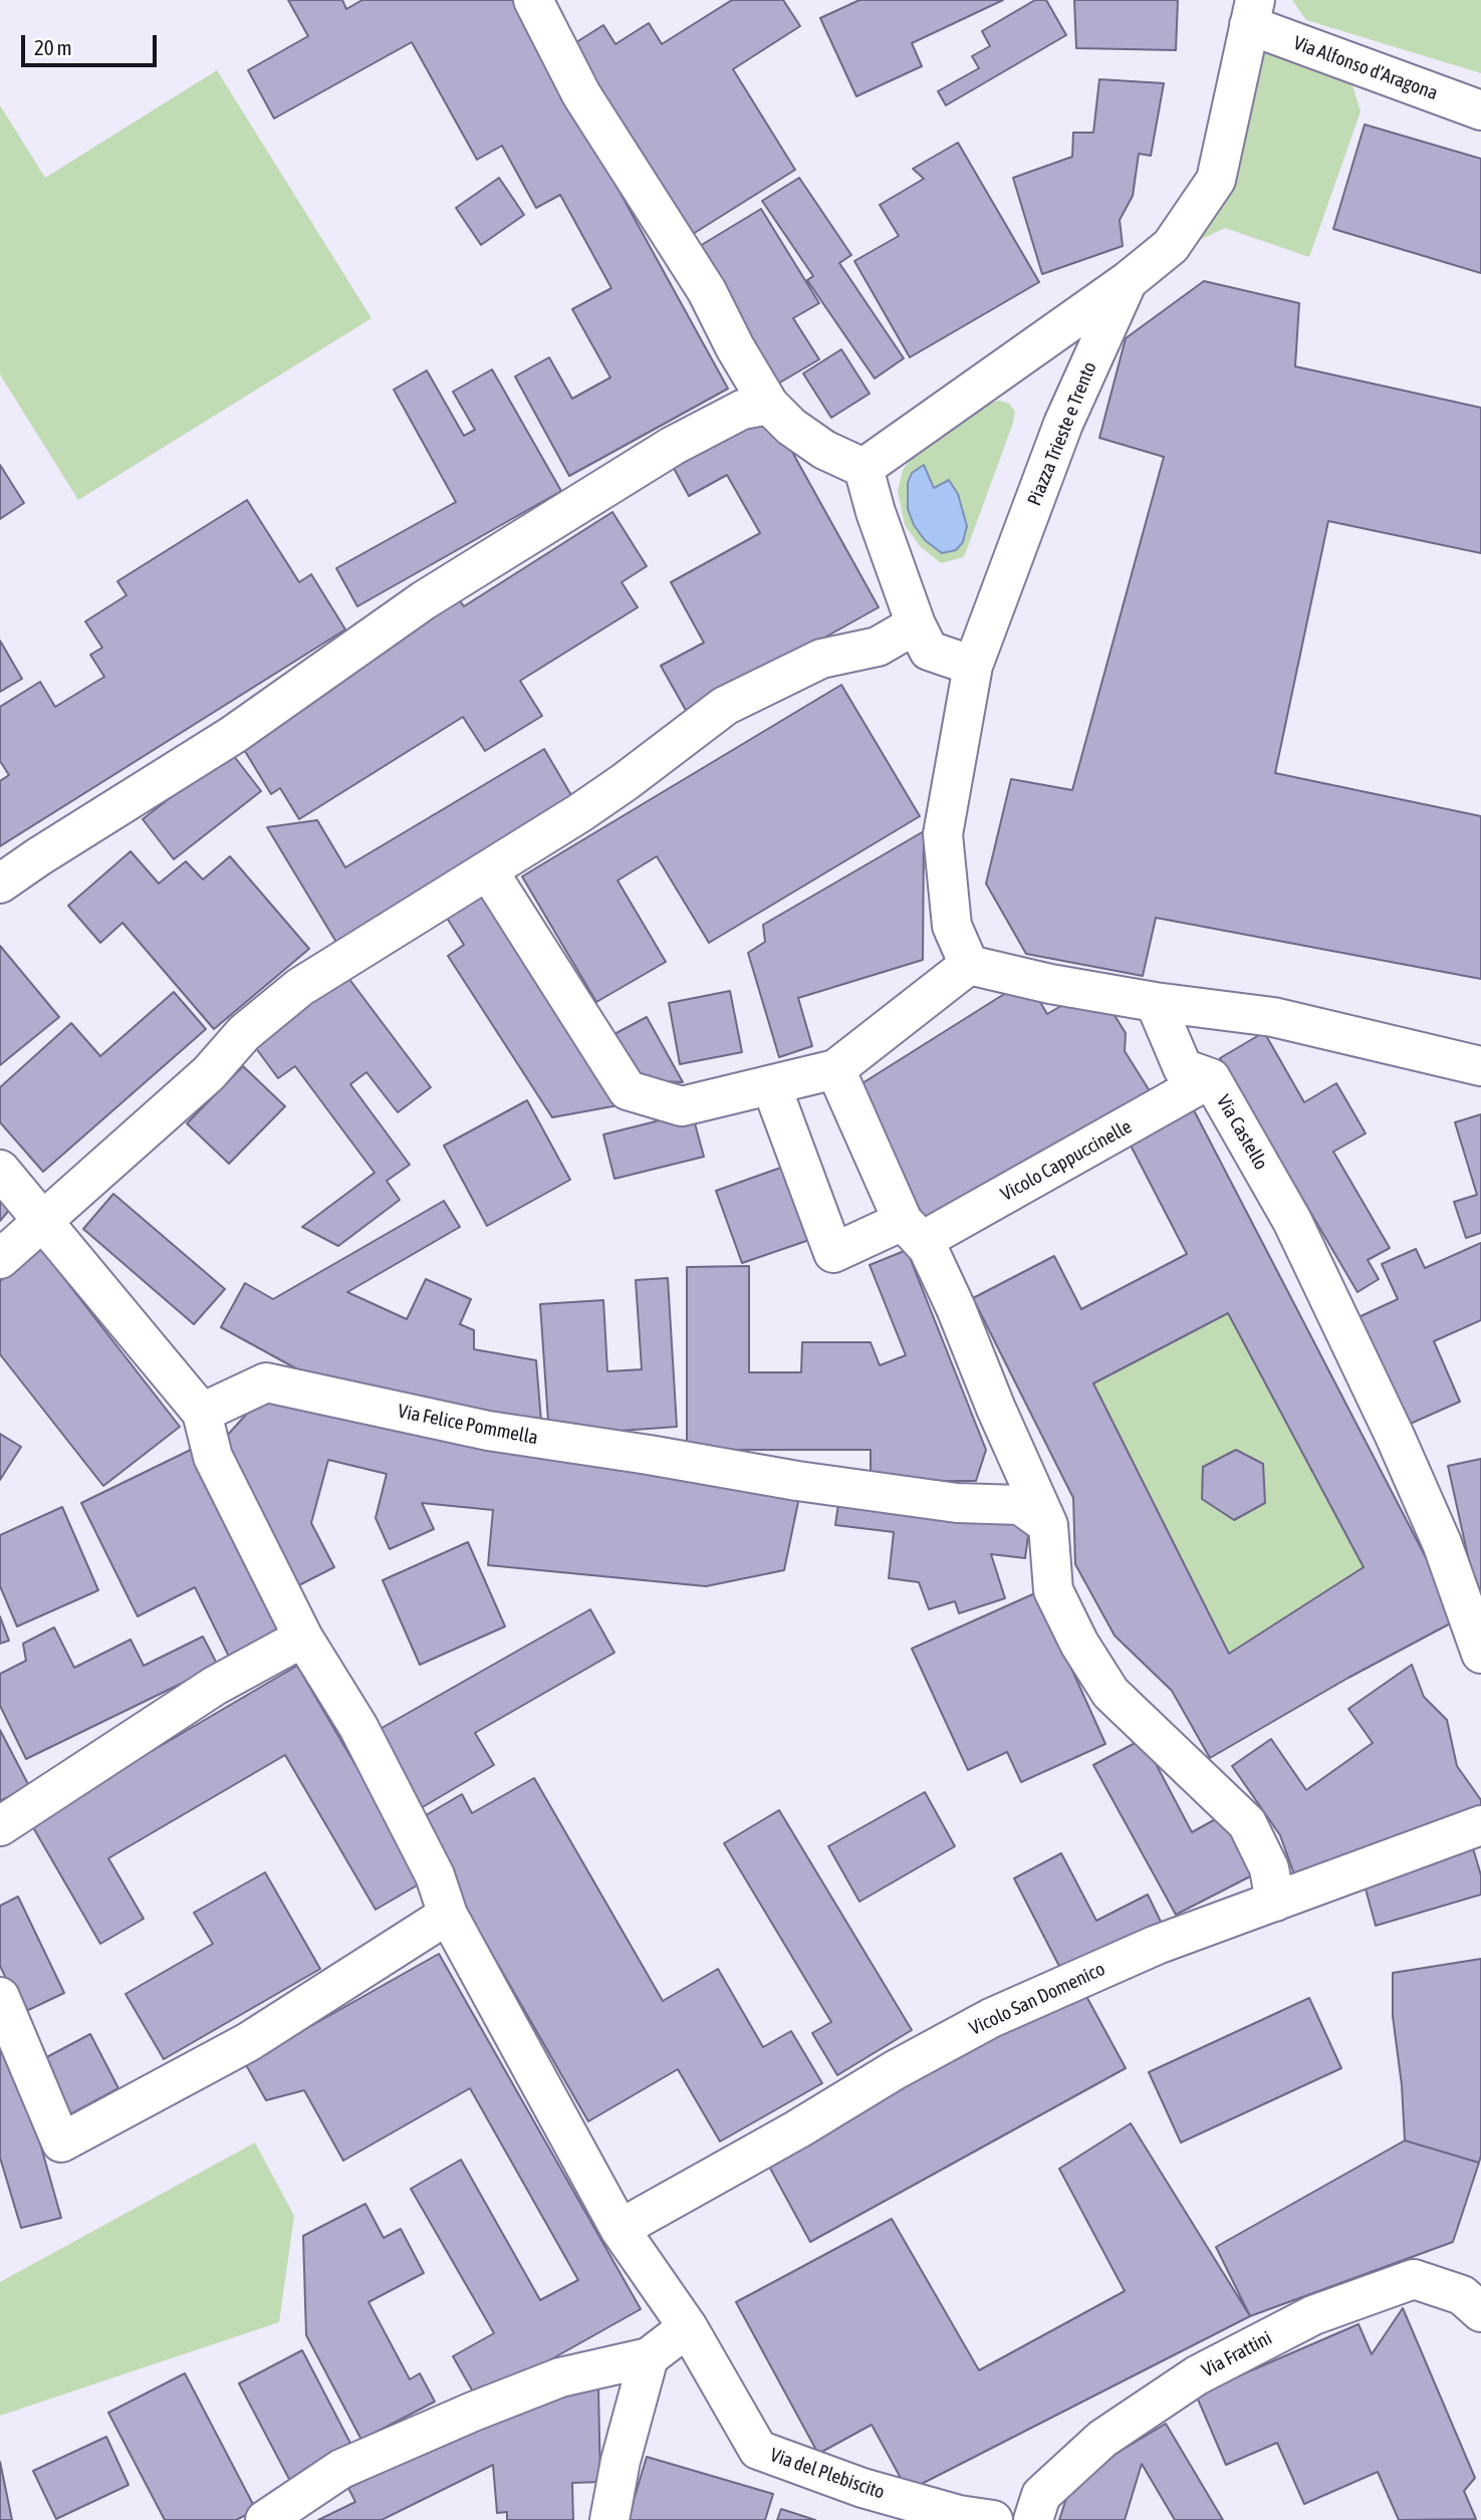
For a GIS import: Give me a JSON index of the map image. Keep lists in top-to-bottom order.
{
  "streets": {
    "street": [
      "Via Alfonso d’Aragona",
      "Piazza Trieste e Trento",
      "Via Castello",
      "Vicolo Cappuccinelle",
      "Via Felice Pommella",
      "Vicolo San Domenico",
      "Via Frattini",
      "Via del Plebiscito"
    ]
  },
  "crossings": [
    ["Via Castello", "Vicolo Cappuccinelle"],
    ["Via Felice Pommella", "Via del Plebiscito"],
    ["Vicolo San Domenico", "Via del Plebiscito"]
  ],
  "scale_bar": "20 m"
}
